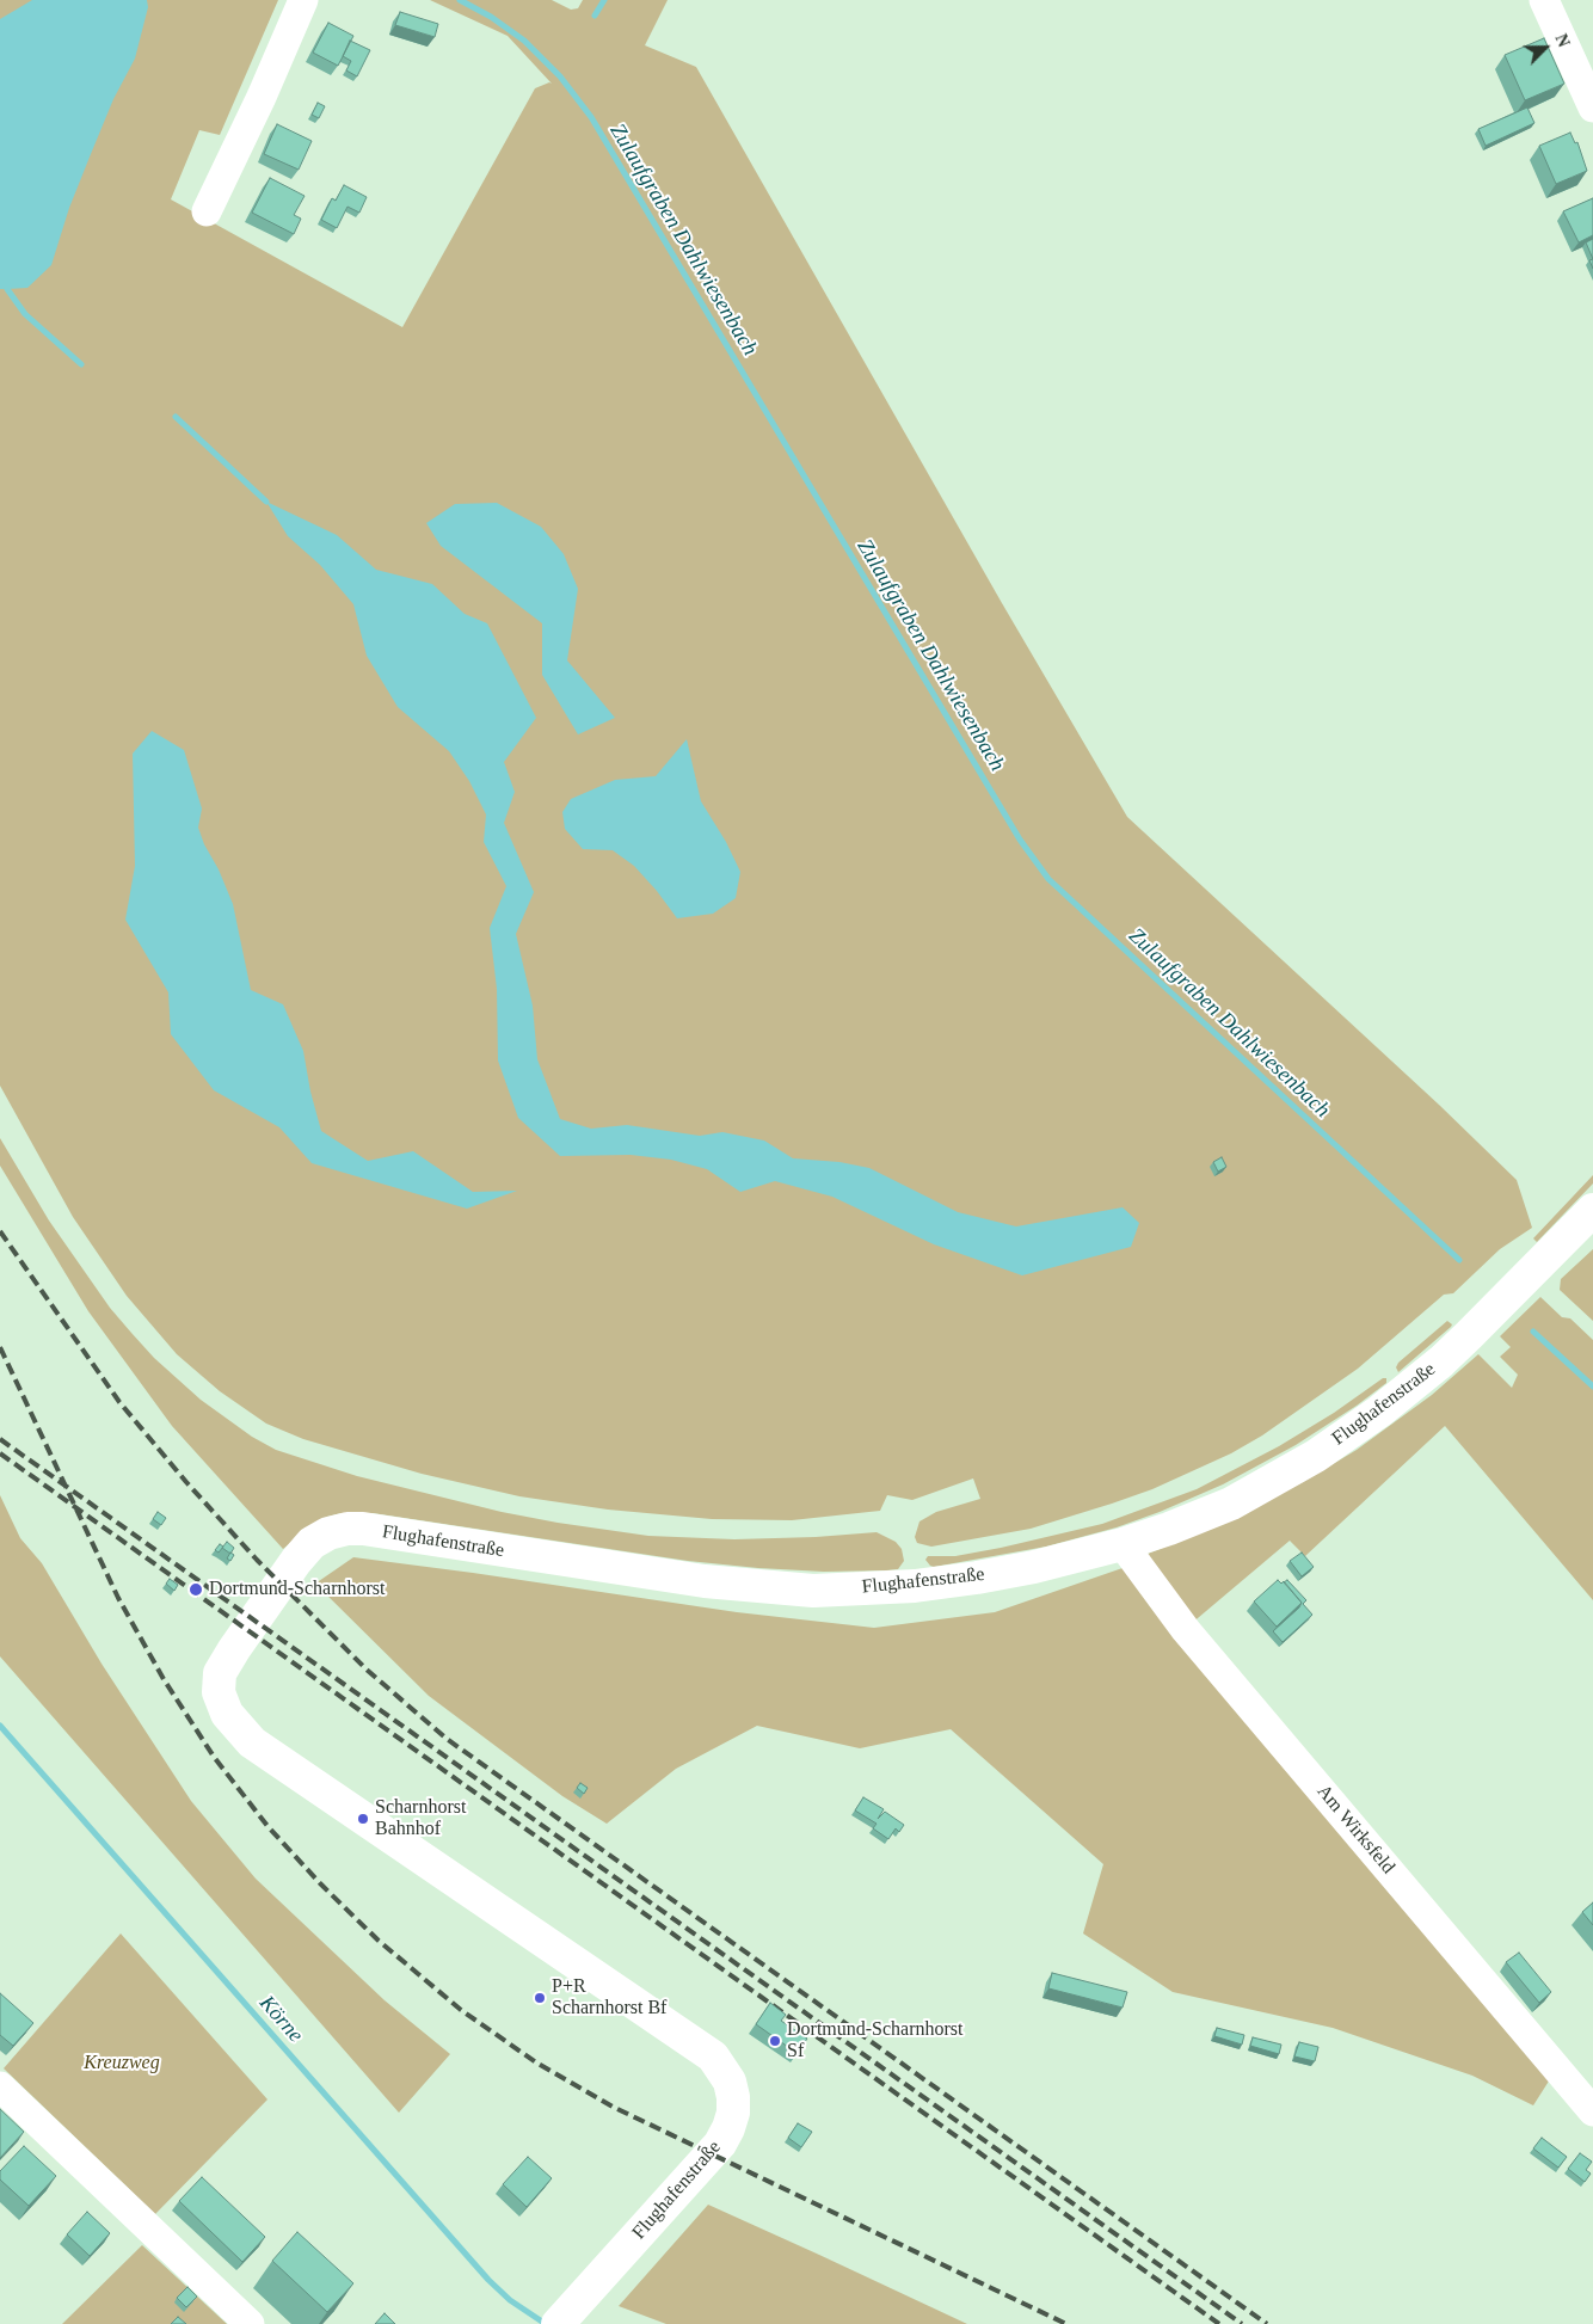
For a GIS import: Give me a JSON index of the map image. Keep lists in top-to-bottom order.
{
  "streets": {
    "main road": ["Flughafenstraße"],
    "street": ["Am Wirksfeld"]
  },
  "crossings": [
    ["Flughafenstraße", "Am Wirksfeld"]
  ],
  "water": ["Zulaufgraben Dahlwiesenbach", "Körne"],
  "parks": ["Kreuzweg"],
  "places": [
    "Dortmund-Scharnhorst",
    "Scharnhorst Bahnhof",
    "P+R Scharnhorst Bf",
    "Dortmund-Scharnhorst Sf"
  ],
  "north": "top right"
}
